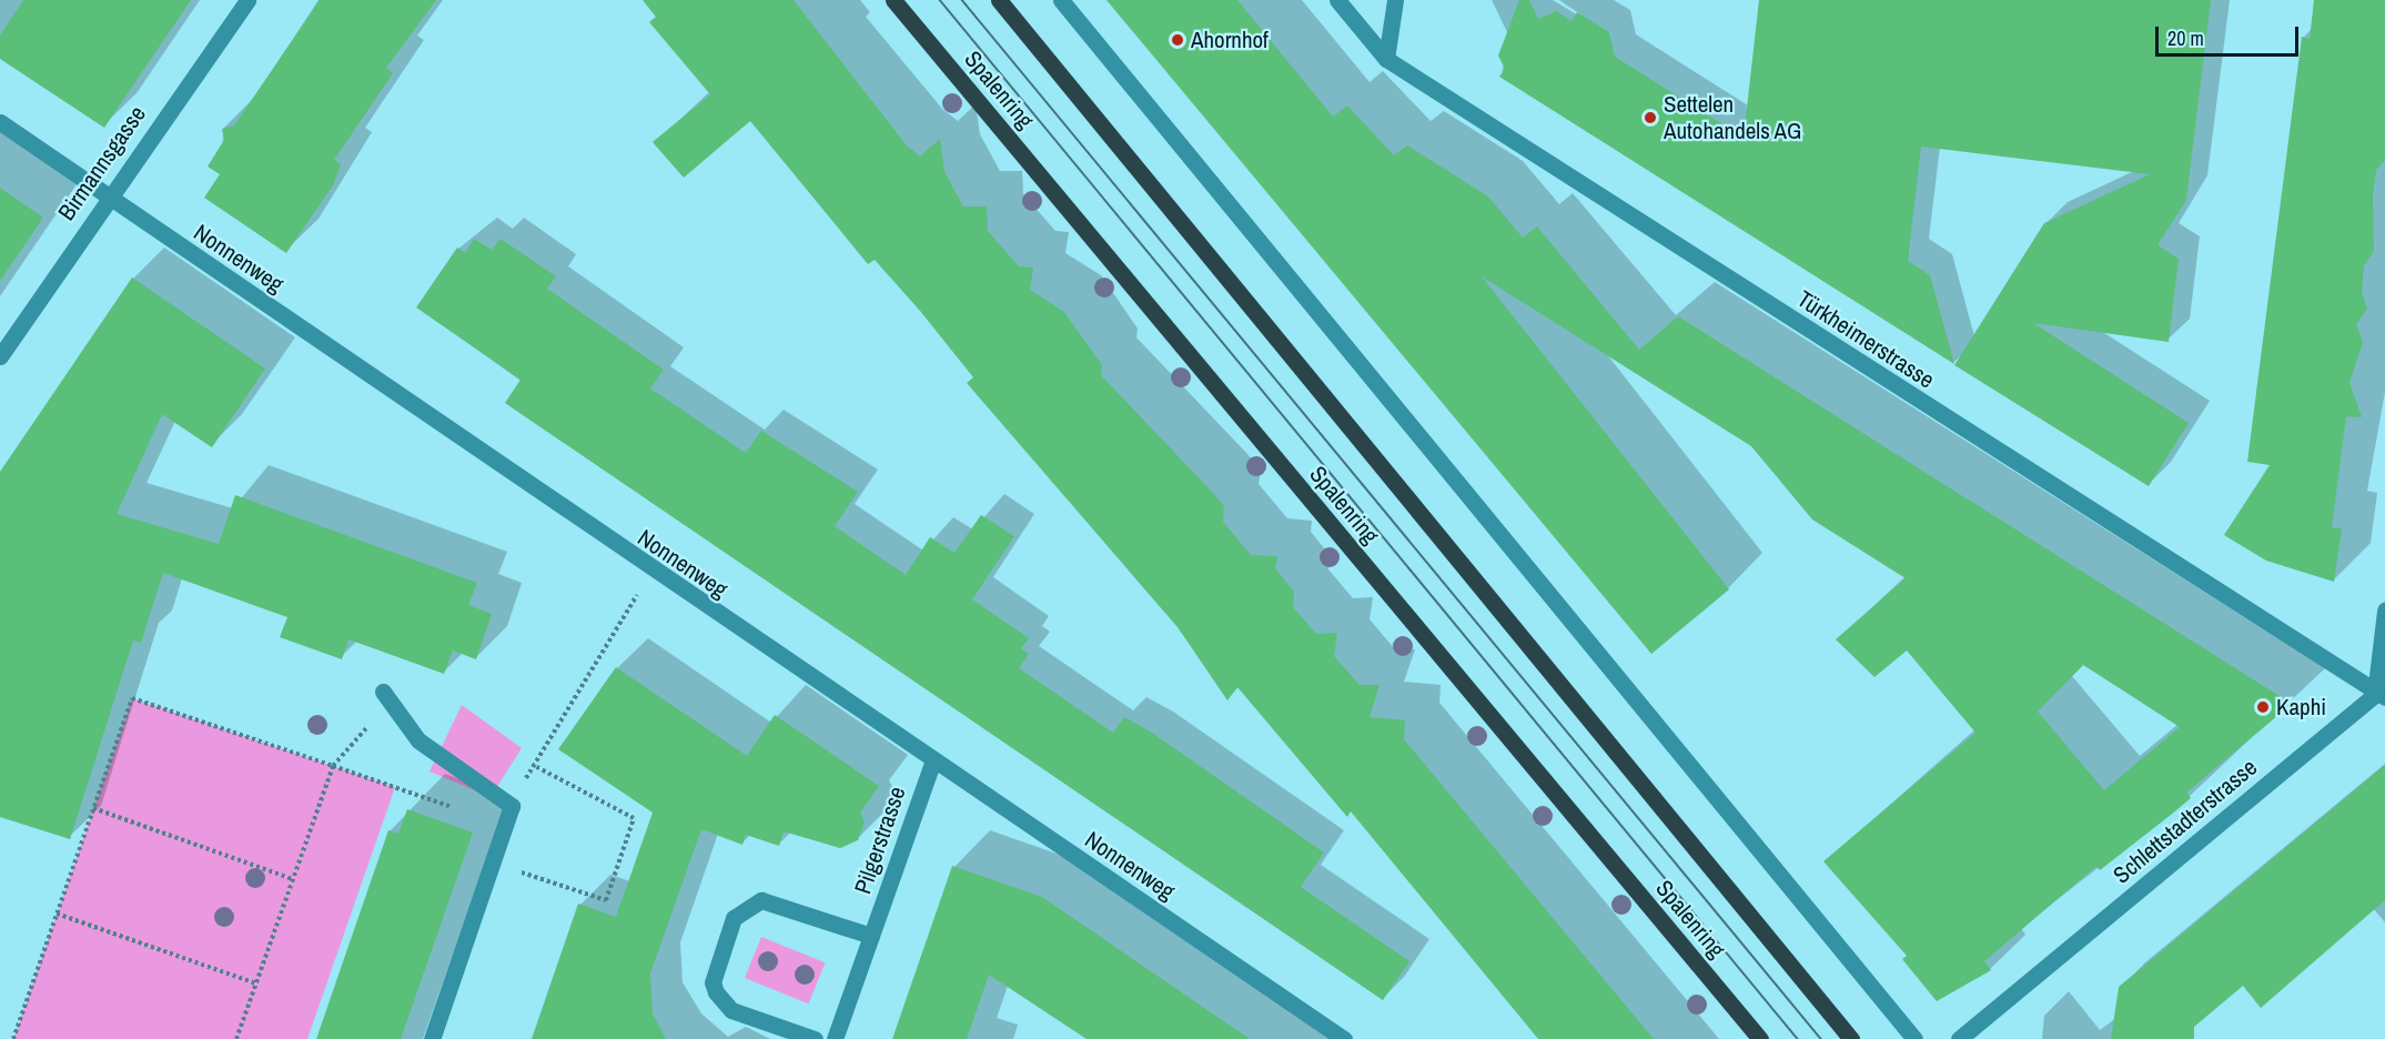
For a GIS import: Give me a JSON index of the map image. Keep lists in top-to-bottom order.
{
  "streets": {
    "main road": ["Spalenring"],
    "street": [
      "Birmannsgasse",
      "Nonnenweg",
      "Türkheimerstrasse",
      "Schlettstadterstrasse",
      "Pilgerstrasse"
    ]
  },
  "crossings": [
    ["Birmannsgasse", "Nonnenweg"],
    ["Nonnenweg", "Pilgerstrasse"],
    ["Türkheimerstrasse", "Schlettstadterstrasse"]
  ],
  "places": ["Ahornhof", "Settelen Autohandels AG", "Kaphi"],
  "scale_bar": "20 m"
}
